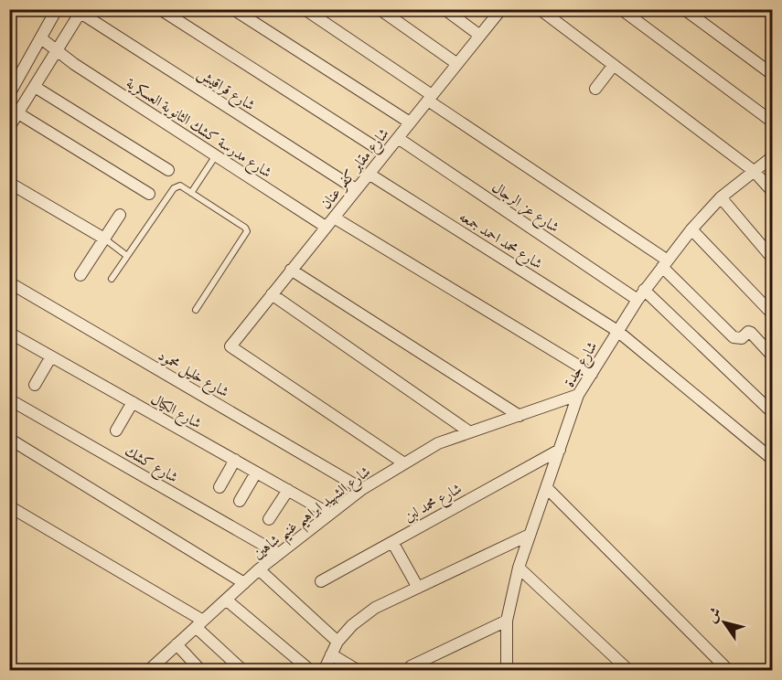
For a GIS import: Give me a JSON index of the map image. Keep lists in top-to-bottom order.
{
  "streets": {
    "street": [
      "شارع قراقيش",
      "شارع مدرسة كشك الثانوية العسكرية",
      "شارع مقابر كفر عنان",
      "شارع عز الرجال",
      "شارع محمد احمد جمعه",
      "شارع جدة",
      "شارع خليل محمود",
      "شارع الكيال",
      "شارع كشك",
      "شارع محمد لبن",
      "شارع الشهيد ابراهيم غنيم شاهين"
    ]
  },
  "crossings": [
    ["شارع قراقيش", "شارع مقابر كفر عنان"],
    ["شارع مدرسة كشك الثانوية العسكرية", "شارع مقابر كفر عنان"],
    ["شارع مقابر كفر عنان", "شارع عز الرجال"],
    ["شارع مقابر كفر عنان", "شارع محمد احمد جمعه"],
    ["شارع مقابر كفر عنان", "شارع الشهيد ابراهيم غنيم شاهين"],
    ["شارع عز الرجال", "شارع جدة"],
    ["شارع محمد احمد جمعه", "شارع جدة"],
    ["شارع جدة", "شارع محمد لبن"],
    ["شارع جدة", "شارع الشهيد ابراهيم غنيم شاهين"],
    ["شارع خليل محمود", "شارع الشهيد ابراهيم غنيم شاهين"],
    ["شارع الكيال", "شارع الشهيد ابراهيم غنيم شاهين"],
    ["شارع كشك", "شارع الشهيد ابراهيم غنيم شاهين"]
  ],
  "north": "top left"
}
